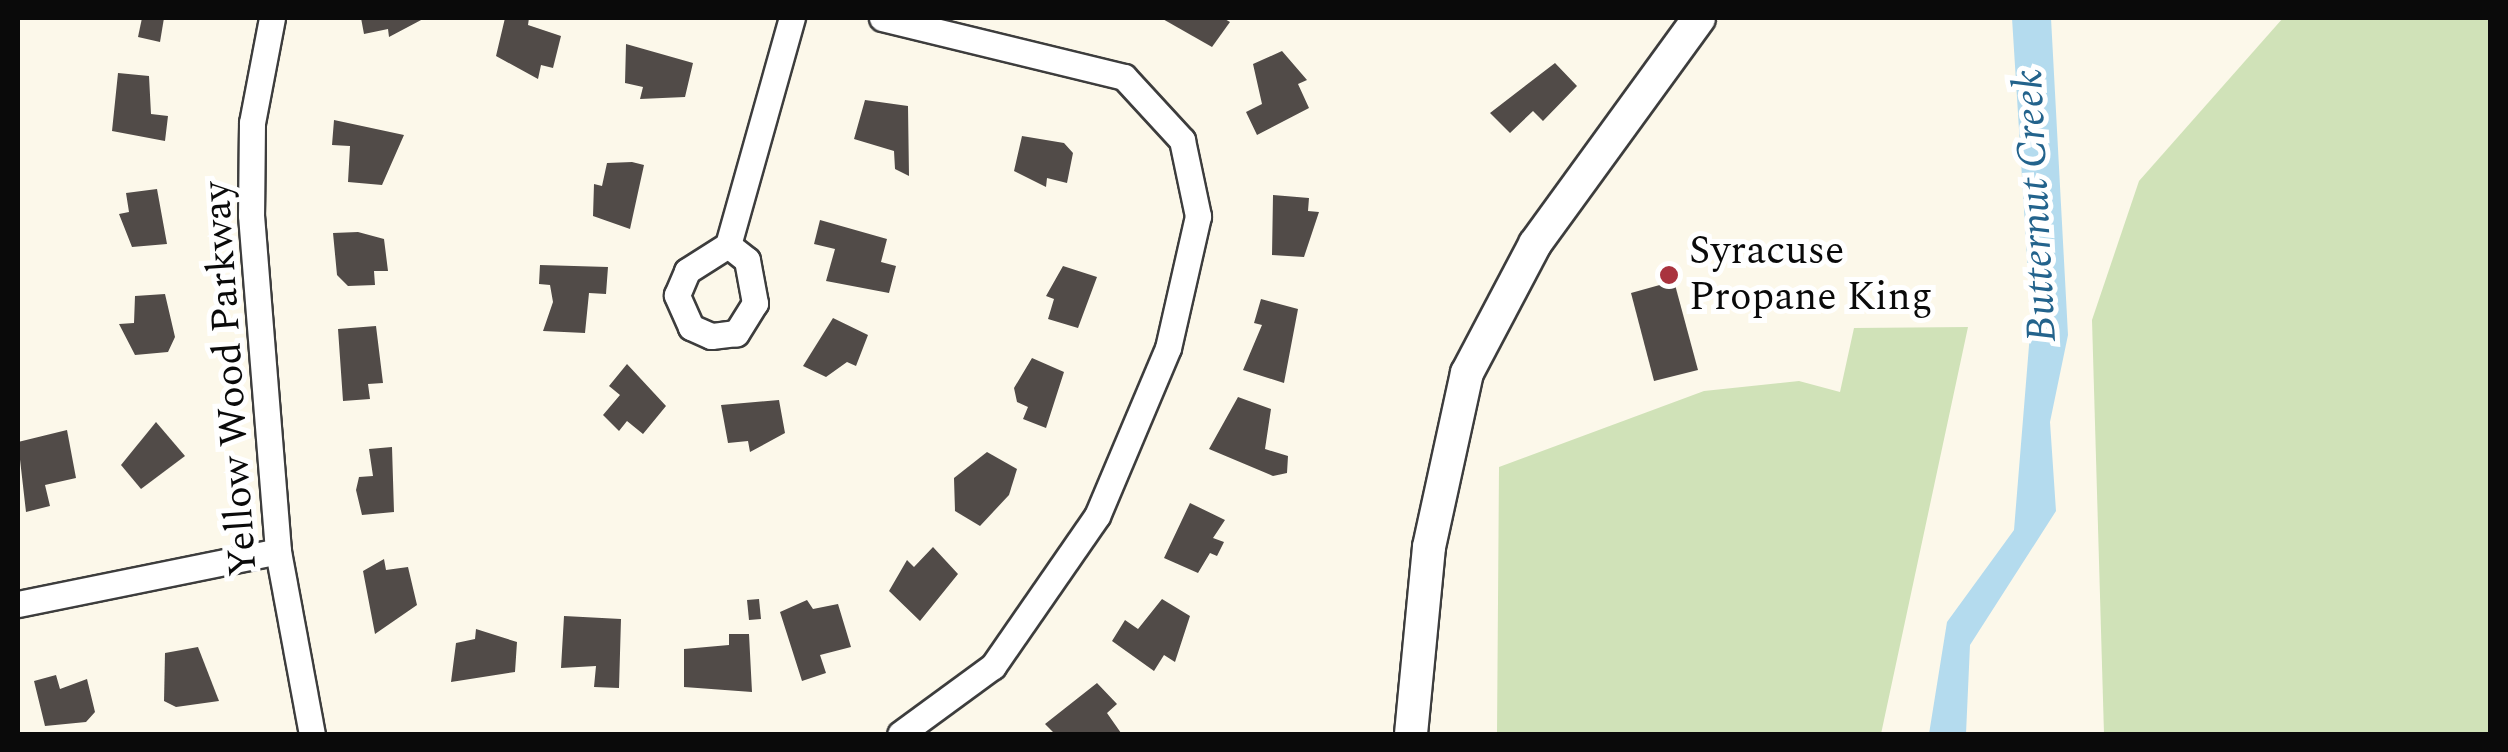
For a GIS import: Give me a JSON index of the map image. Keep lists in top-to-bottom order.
{
  "streets": {
    "street": ["Yellow Wood Parkway"]
  },
  "water": ["Butternut Creek"],
  "places": ["Syracuse Propane King"]
}
